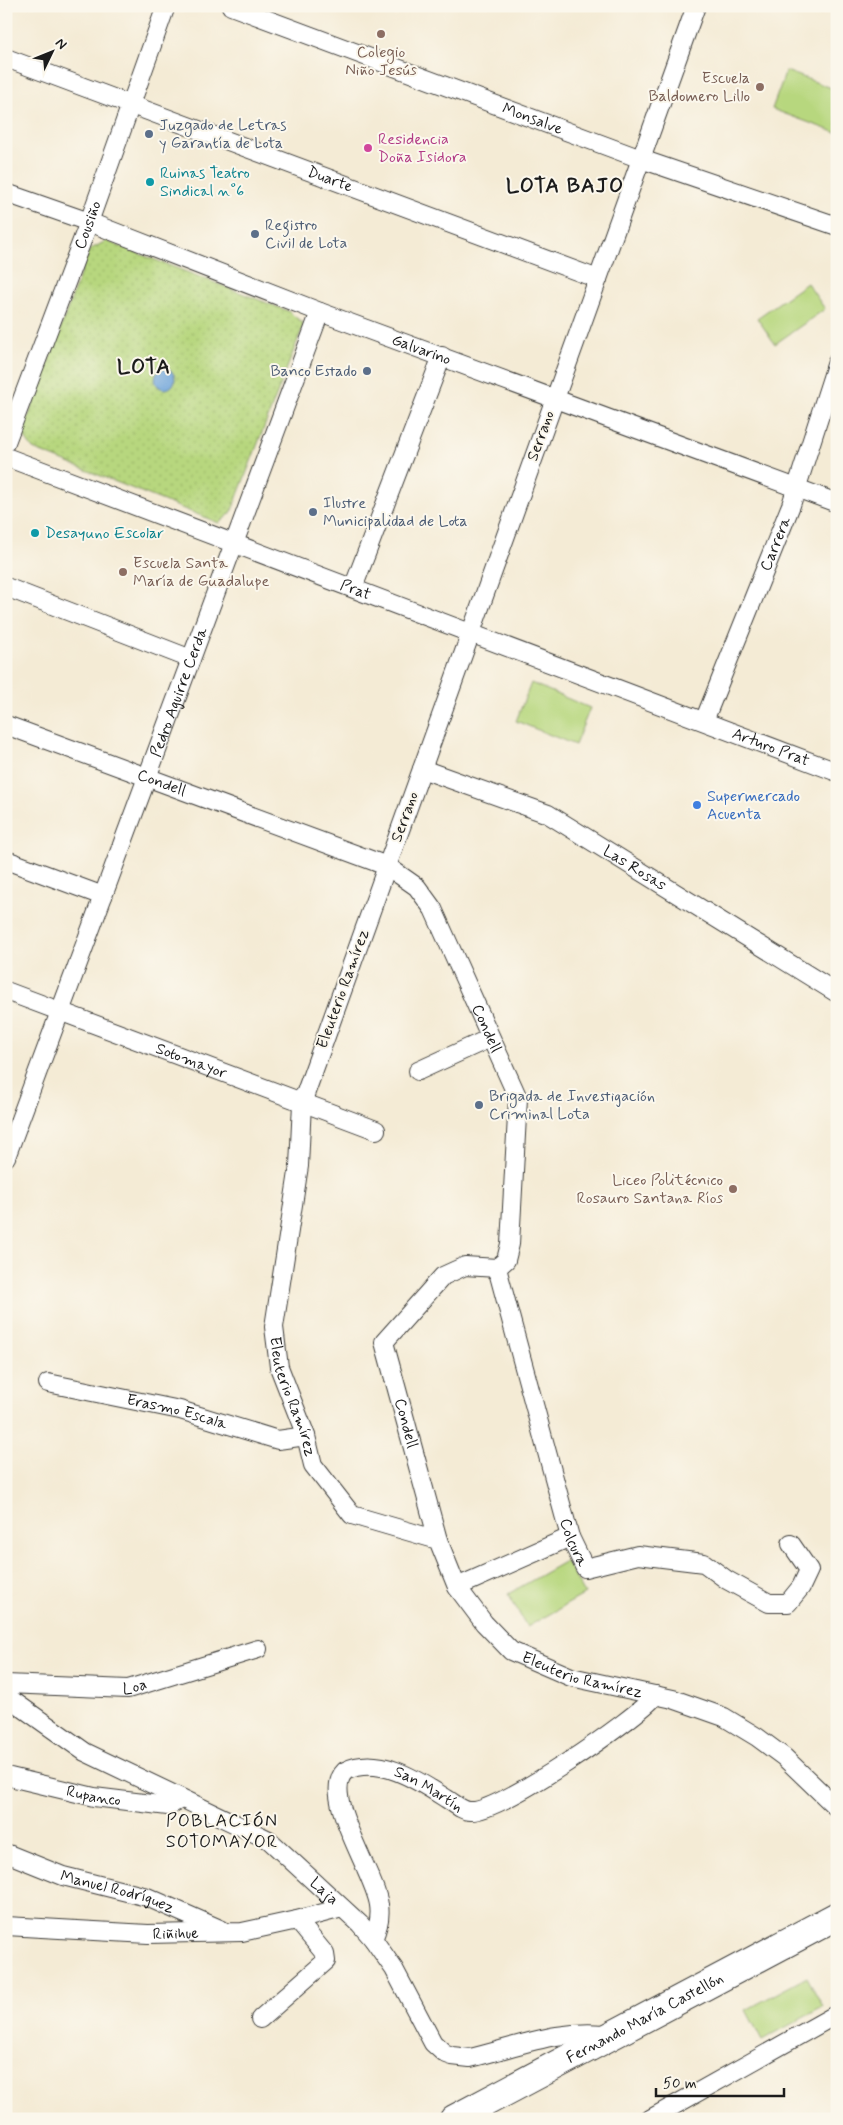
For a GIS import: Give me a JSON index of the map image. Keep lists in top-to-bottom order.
{
  "streets": {
    "main road": ["Fernando María Castellón"],
    "street": [
      "Monsalve",
      "Duarte",
      "Cousiño",
      "Galvarino",
      "Serrano",
      "Carrera",
      "Prat",
      "Pedro Aguirre Cerda",
      "Arturo Prat",
      "Condell",
      "Las Rosas",
      "Eleuterio Ramírez",
      "Sotomayor",
      "Erasmo Escala",
      "Colcura",
      "Loa",
      "San Martín",
      "Rupanco",
      "Laja",
      "Manuel Rodríguez",
      "Riñihue"
    ]
  },
  "crossings": [
    ["Monsalve", "Serrano"],
    ["Duarte", "Cousiño"],
    ["Duarte", "Serrano"],
    ["Cousiño", "Galvarino"],
    ["Galvarino", "Serrano"],
    ["Galvarino", "Carrera"],
    ["Galvarino", "Pedro Aguirre Cerda"],
    ["Serrano", "Prat"],
    ["Serrano", "Condell"],
    ["Serrano", "Las Rosas"],
    ["Serrano", "Eleuterio Ramírez"],
    ["Carrera", "Prat"],
    ["Carrera", "Arturo Prat"],
    ["Prat", "Pedro Aguirre Cerda"],
    ["Prat", "Arturo Prat"],
    ["Pedro Aguirre Cerda", "Condell"],
    ["Pedro Aguirre Cerda", "Sotomayor"],
    ["Condell", "Eleuterio Ramírez"],
    ["Condell", "Colcura"],
    ["Eleuterio Ramírez", "Sotomayor"],
    ["Eleuterio Ramírez", "Erasmo Escala"],
    ["Eleuterio Ramírez", "San Martín"],
    ["San Martín", "Laja"],
    ["Rupanco", "Laja"],
    ["Laja", "Riñihue"],
    ["Laja", "Fernando María Castellón"],
    ["Manuel Rodríguez", "Riñihue"]
  ],
  "districts": ["LOTA BAJO", "LOTA", "POBLACIÓN SOTOMAYOR"],
  "places": [
    "Colegio Niño Jesús",
    "Escuela Baldomero Lillo",
    "Juzgado de Letras y Garantía de Lota",
    "Residencia Doña Isidora",
    "Ruinas Teatro Sindical n°6",
    "Registro Civil de Lota",
    "Banco Estado",
    "Ilustre Municipalidad de Lota",
    "Desayuno Escolar",
    "Escuela Santa María de Guadalupe",
    "Supermercado Acuenta",
    "Brigada de Investigación Criminal Lota",
    "Liceo Politécnico Rosauro Santana Ríos"
  ],
  "scale_bar": "50 m",
  "north": "top right"
}
